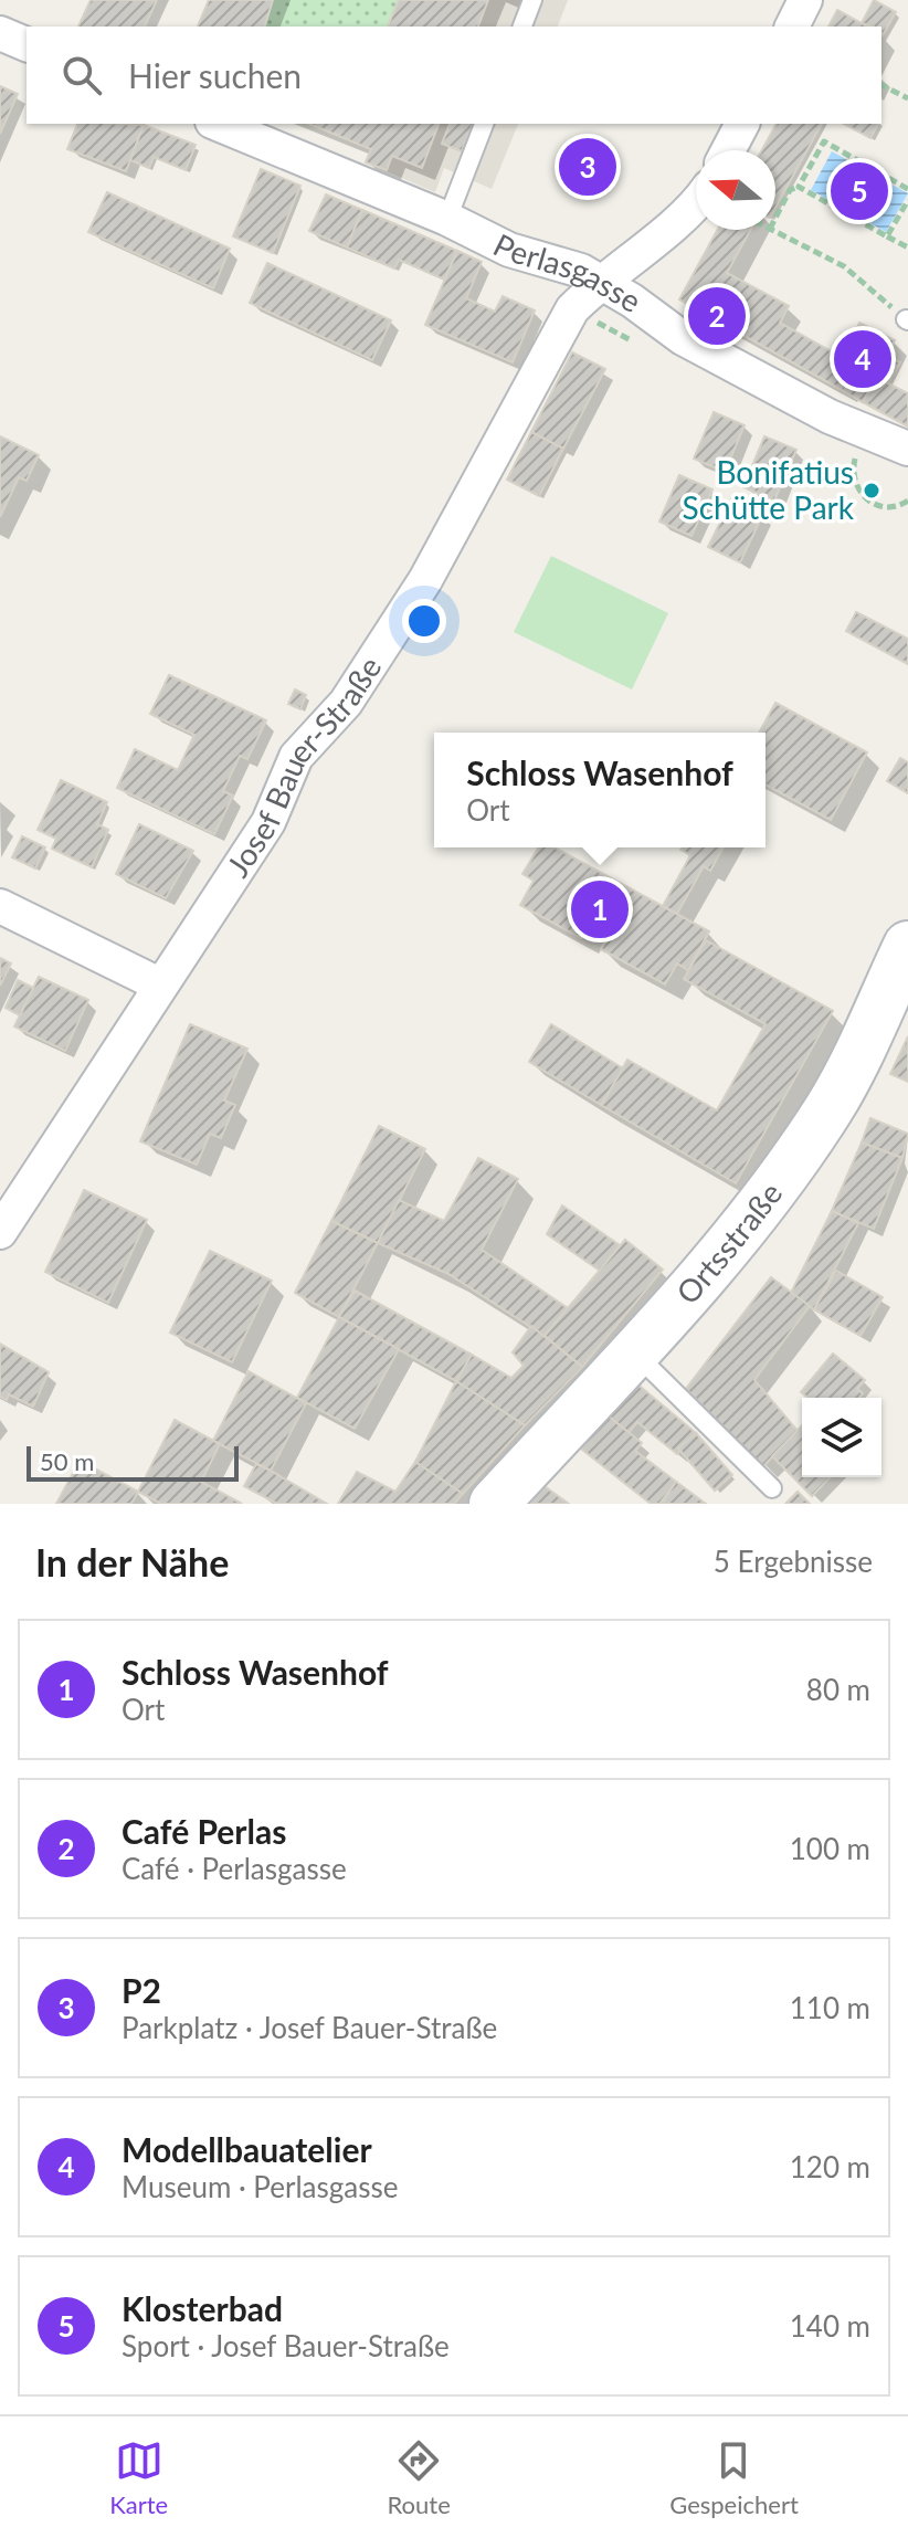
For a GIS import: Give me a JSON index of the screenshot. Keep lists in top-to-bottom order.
{
  "streets": {
    "street": ["Perlasgasse", "Josef Bauer-Straße", "Ortsstraße"]
  },
  "crossings": [
    ["Perlasgasse", "Josef Bauer-Straße"]
  ],
  "places": ["Bonifatius Schütte Park"],
  "scale_bar": "50 m",
  "north": "left",
  "page": {
    "search": "Hier suchen",
    "pins": [
      "3",
      "5",
      "2",
      "4",
      "1"
    ],
    "popup": ["Schloss Wasenhof", "Ort"],
    "scale": "50 m",
    "heading": ["In der Nähe", "5 Ergebnisse"],
    "list": [
      {
        "mark": "1",
        "name": "Schloss Wasenhof",
        "note": "Ort",
        "value": "80 m"
      },
      {
        "mark": "2",
        "name": "Café Perlas",
        "note": "Café · Perlasgasse",
        "value": "100 m"
      },
      {
        "mark": "3",
        "name": "P2",
        "note": "Parkplatz · Josef Bauer-Straße",
        "value": "110 m"
      },
      {
        "mark": "4",
        "name": "Modellbauatelier",
        "note": "Museum · Perlasgasse",
        "value": "120 m"
      },
      {
        "mark": "5",
        "name": "Klosterbad",
        "note": "Sport · Josef Bauer-Straße",
        "value": "140 m"
      }
    ],
    "nav": ["Karte", "Route", "Gespeichert"]
  }
}
